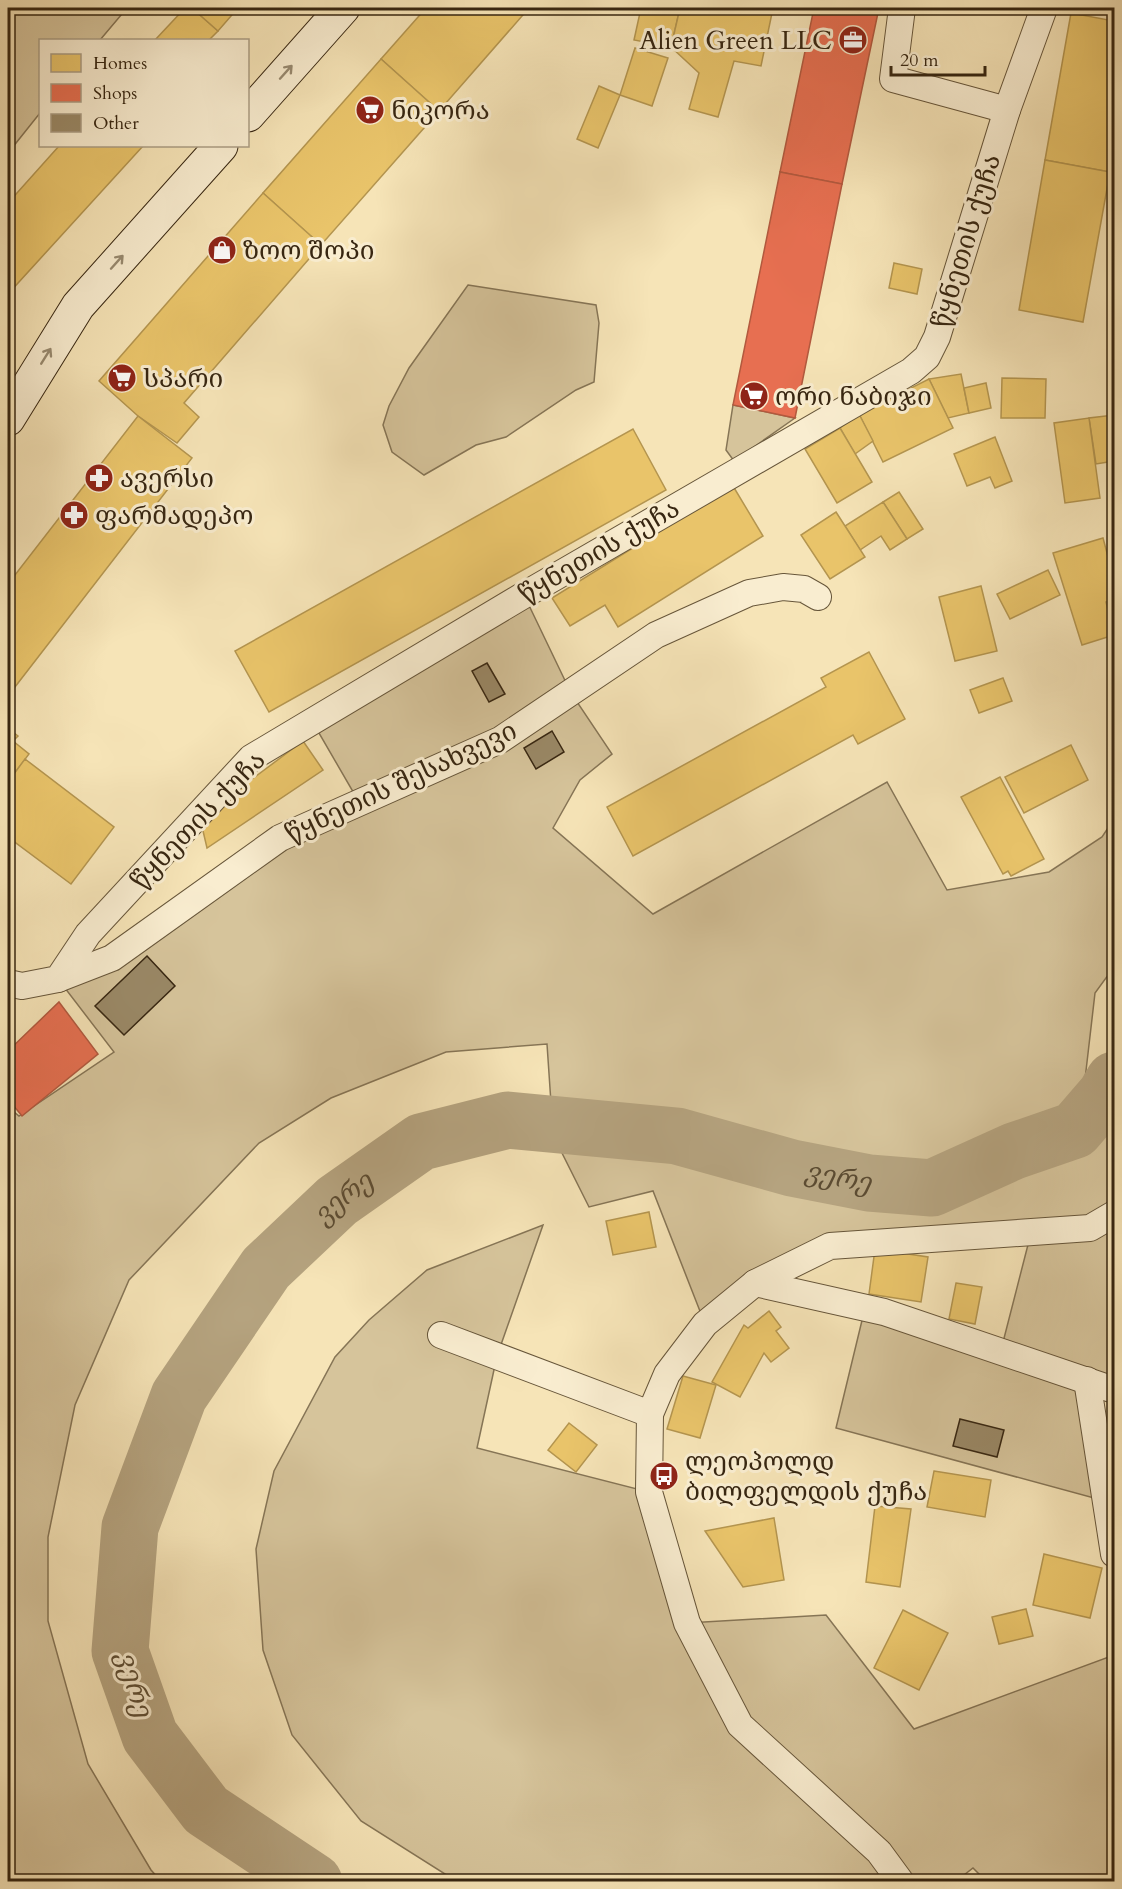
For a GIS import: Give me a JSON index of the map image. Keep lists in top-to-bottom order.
{
  "streets": {
    "street": ["წყნეთის ქუჩა", "წყნეთის შესახვევი"]
  },
  "crossings": [
    ["წყნეთის ქუჩა", "წყნეთის შესახვევი"]
  ],
  "water": ["ვერე"],
  "places": {
    "office": ["Alien Green LLC"],
    "supermarket": ["ნიკორა", "სპარი", "ორი ნაბიჯი"],
    "shop": ["ზოო შოპი"],
    "pharmacy": ["ავერსი", "ფარმადეპო"],
    "bus stop": ["ლეოპოლდ ბილფელდის ქუჩა"]
  },
  "legend": ["Homes", "Shops", "Other"],
  "scale_bar": "20 m"
}
